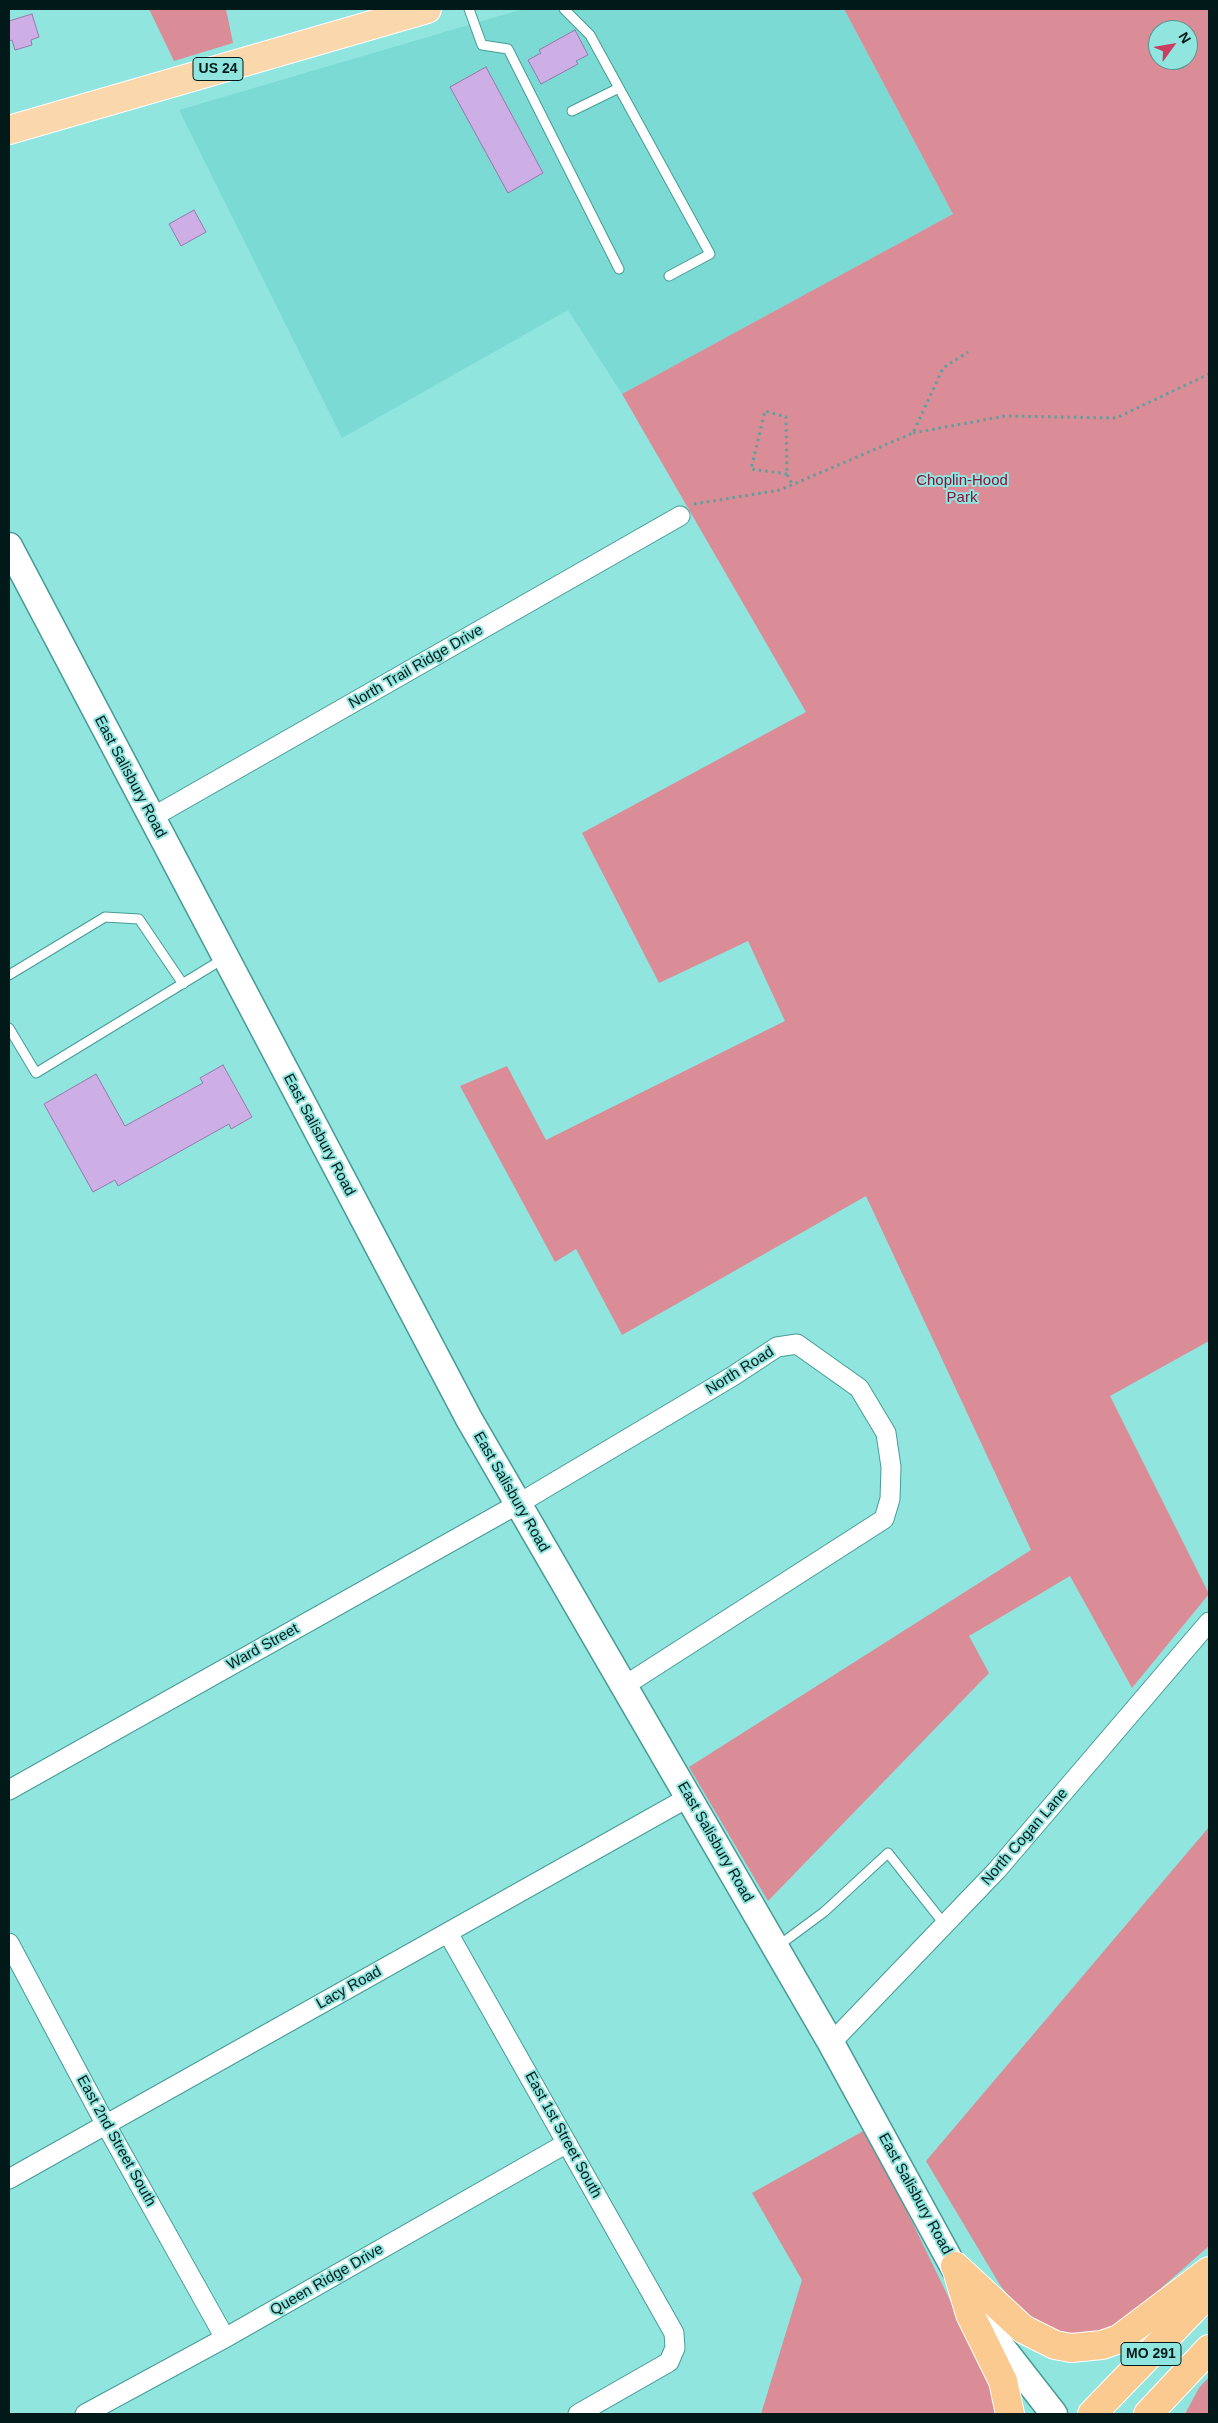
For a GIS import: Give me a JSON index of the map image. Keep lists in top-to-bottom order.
{
  "streets": {
    "highway": ["MO 291"],
    "main road": ["US 24", "East Salisbury Road"],
    "street": [
      "North Trail Ridge Drive",
      "North Road",
      "Ward Street",
      "North Cogan Lane",
      "Lacy Road",
      "East 1st Street South",
      "East 2nd Street South",
      "Queen Ridge Drive"
    ]
  },
  "crossings": [
    ["North Trail Ridge Drive", "East Salisbury Road"],
    ["East Salisbury Road", "North Road"],
    ["East Salisbury Road", "Ward Street"],
    ["East Salisbury Road", "North Cogan Lane"],
    ["East Salisbury Road", "Lacy Road"],
    ["North Road", "Ward Street"],
    ["Lacy Road", "East 1st Street South"],
    ["Lacy Road", "East 2nd Street South"],
    ["East 1st Street South", "Queen Ridge Drive"],
    ["East 2nd Street South", "Queen Ridge Drive"]
  ],
  "parks": ["Choplin-Hood Park"],
  "north": "top right"
}
